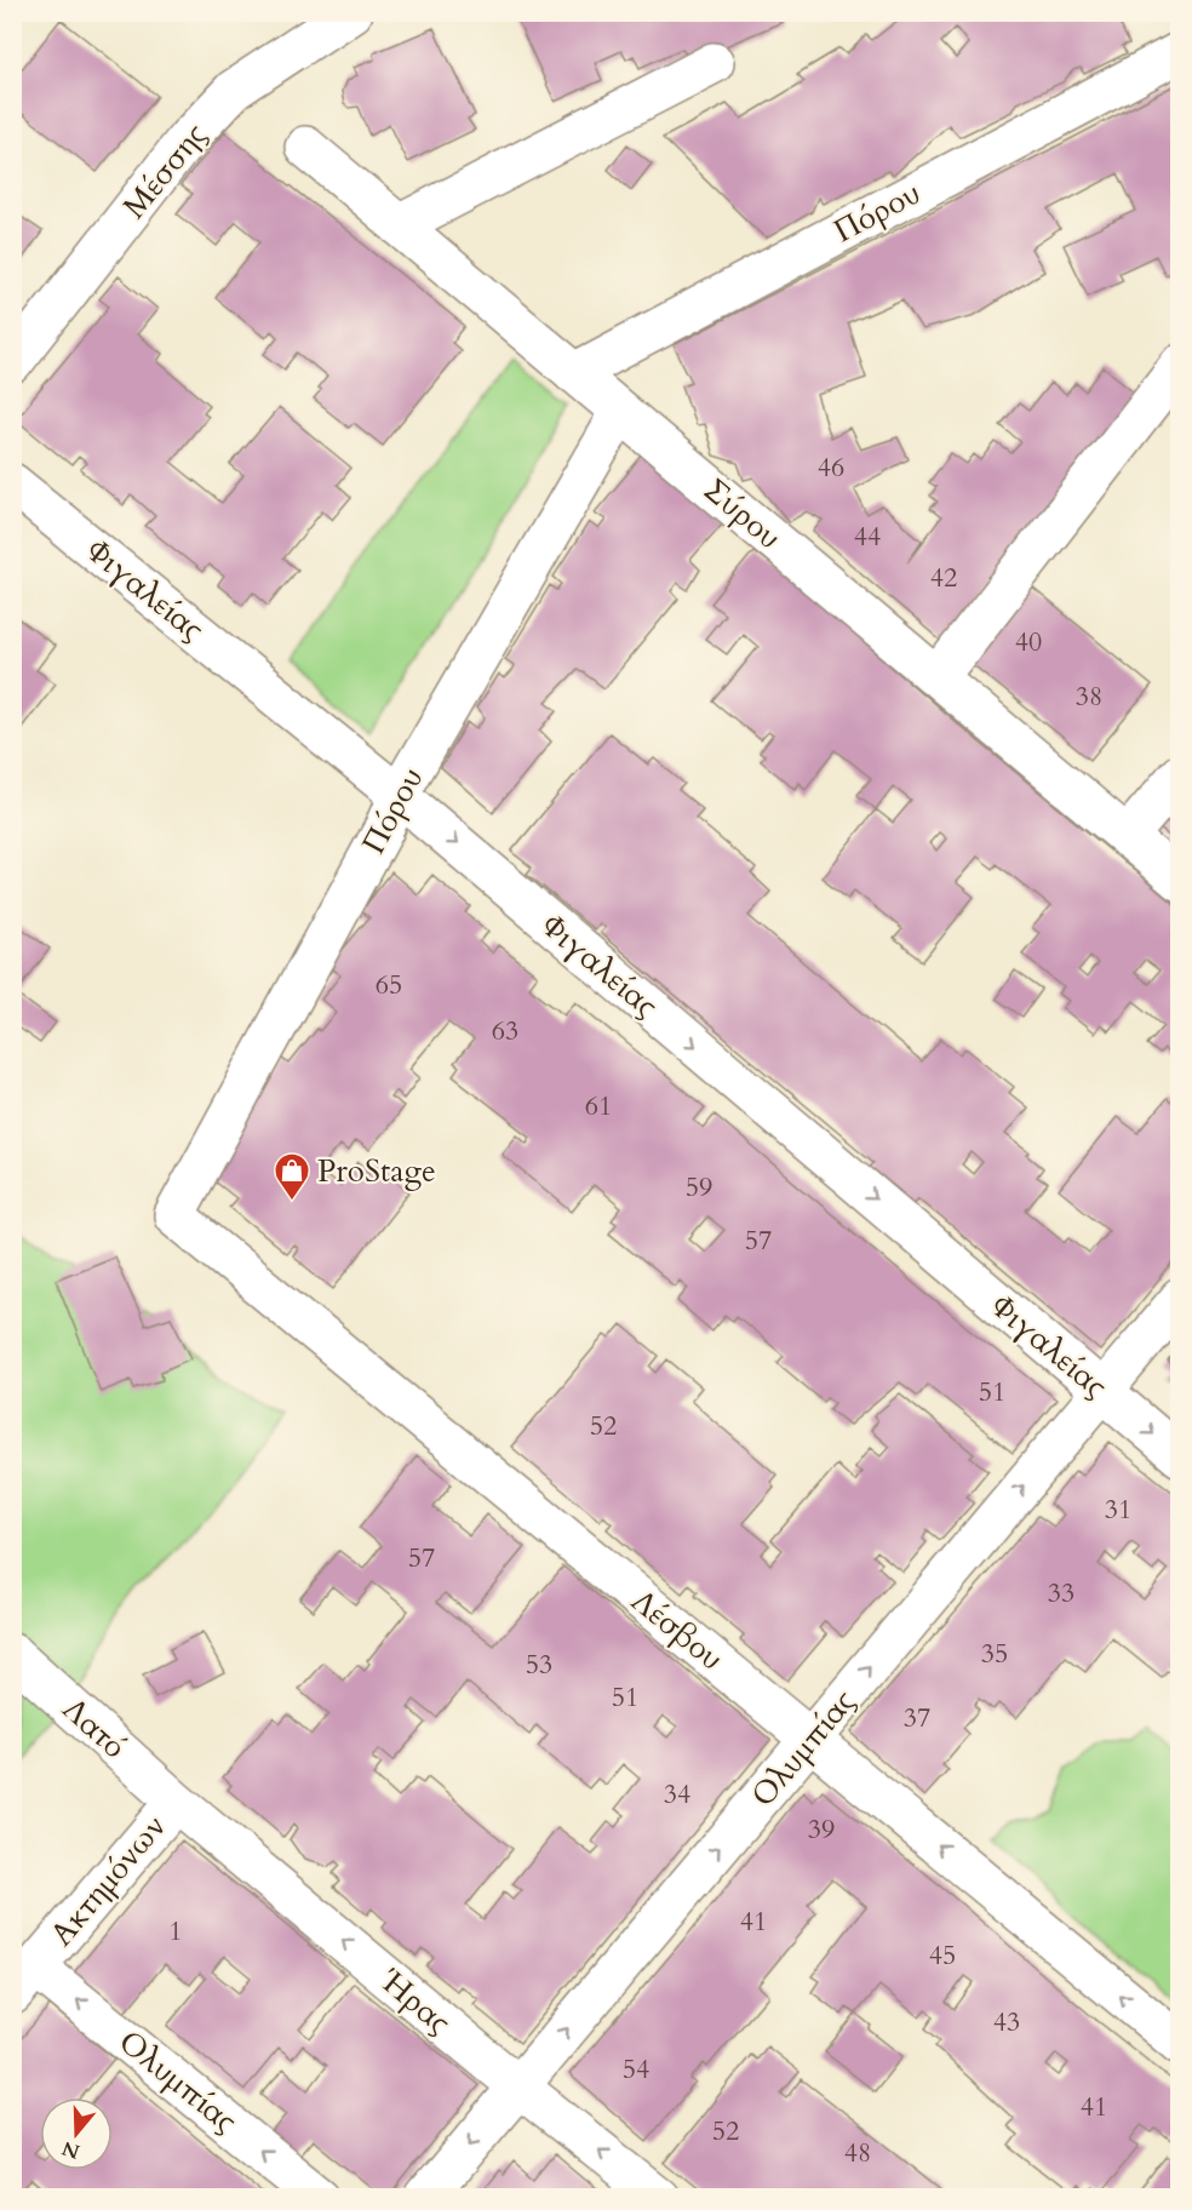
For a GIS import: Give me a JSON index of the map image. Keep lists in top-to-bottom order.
{
  "streets": {
    "street": [
      "Μέσσης",
      "Πόρου",
      "Σύρου",
      "Φιγαλείας",
      "Λέσβου",
      "Λατό",
      "Ολυμπίας",
      "Ακτημόνων",
      "Ήρας"
    ]
  },
  "crossings": [
    ["Πόρου", "Σύρου"],
    ["Πόρου", "Φιγαλείας"],
    ["Πόρου", "Λέσβου"],
    ["Φιγαλείας", "Ολυμπίας"],
    ["Λέσβου", "Ολυμπίας"],
    ["Λατό", "Ακτημόνων"],
    ["Λατό", "Ήρας"],
    ["Ολυμπίας", "Ακτημόνων"],
    ["Ολυμπίας", "Ήρας"],
    ["Ακτημόνων", "Ήρας"]
  ],
  "one_way": ["Φιγαλείας", "Λέσβου", "Ήρας"],
  "places": {
    "shop": ["ProStage"]
  },
  "house_numbers": [
    "46",
    "44",
    "42",
    "40",
    "38",
    "65",
    "63",
    "61",
    "59",
    "57",
    "51",
    "52",
    "31",
    "57",
    "33",
    "35",
    "53",
    "51",
    "37",
    "34",
    "39",
    "41",
    "1",
    "45",
    "43",
    "54",
    "41",
    "52",
    "48"
  ],
  "north": "bottom"
}
